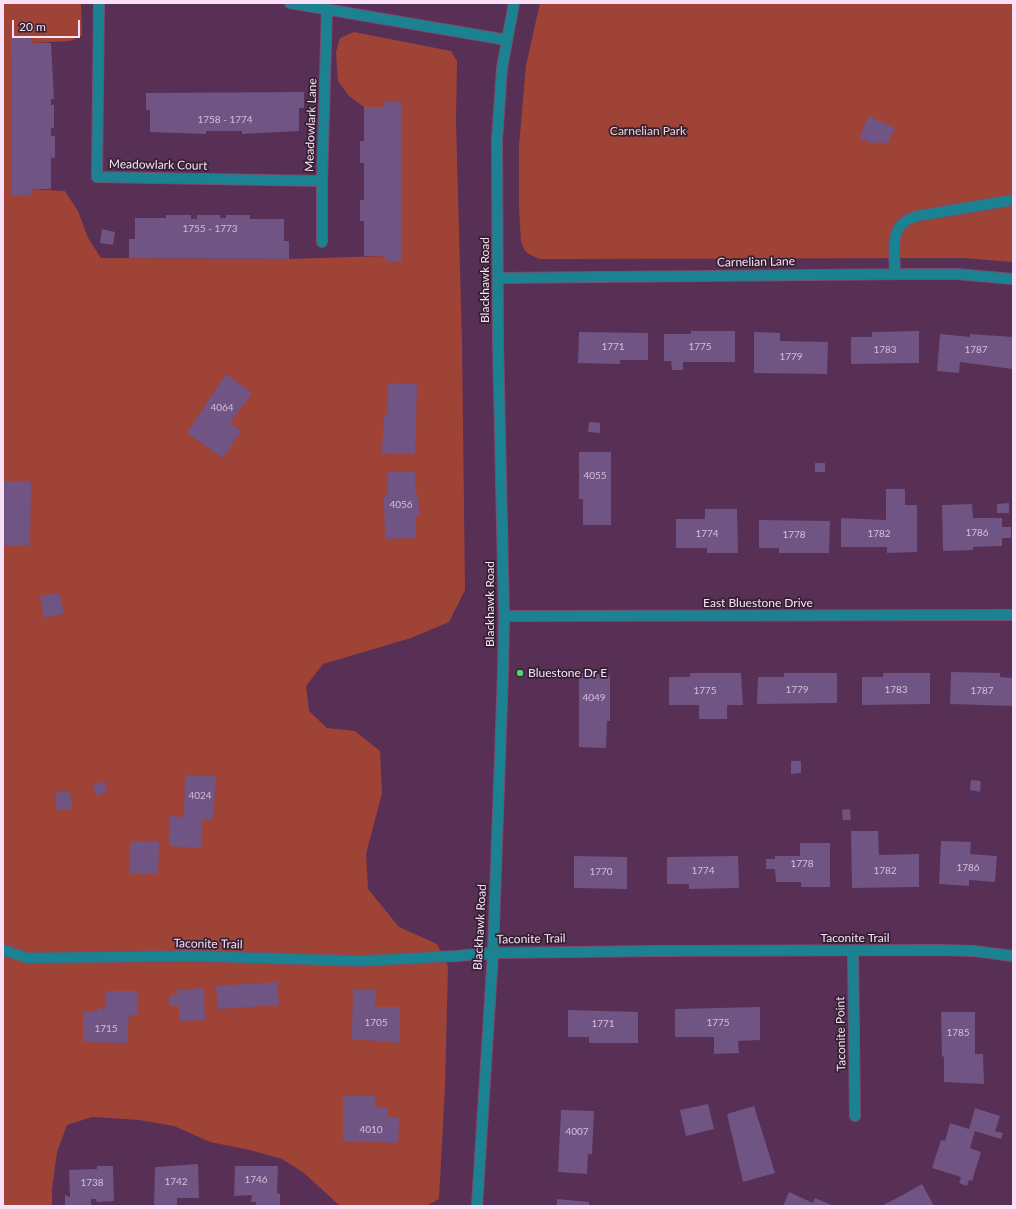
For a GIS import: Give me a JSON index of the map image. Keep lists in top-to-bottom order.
{
  "streets": {
    "street": [
      "Meadowlark Lane",
      "Meadowlark Court",
      "Carnelian Lane",
      "Blackhawk Road",
      "East Bluestone Drive",
      "Taconite Trail",
      "Taconite Point"
    ]
  },
  "crossings": [
    ["Meadowlark Lane", "Meadowlark Court"],
    ["Carnelian Lane", "Blackhawk Road"],
    ["Blackhawk Road", "East Bluestone Drive"],
    ["Blackhawk Road", "Taconite Trail"],
    ["Taconite Trail", "Taconite Point"]
  ],
  "parks": ["Carnelian Park"],
  "places": ["Bluestone Dr E"],
  "house_numbers": [
    "1758 - 1774",
    "1755 - 1773",
    "1771",
    "1775",
    "1783",
    "1787",
    "1779",
    "4064",
    "4055",
    "4056",
    "1786",
    "1774",
    "1782",
    "1778",
    "1779",
    "1783",
    "1775",
    "1787",
    "4049",
    "4024",
    "1778",
    "1786",
    "1774",
    "1782",
    "1770",
    "1705",
    "1775",
    "1771",
    "1715",
    "1785",
    "4010",
    "4007",
    "1746",
    "1742",
    "1738"
  ],
  "scale_bar": "20 m"
}
